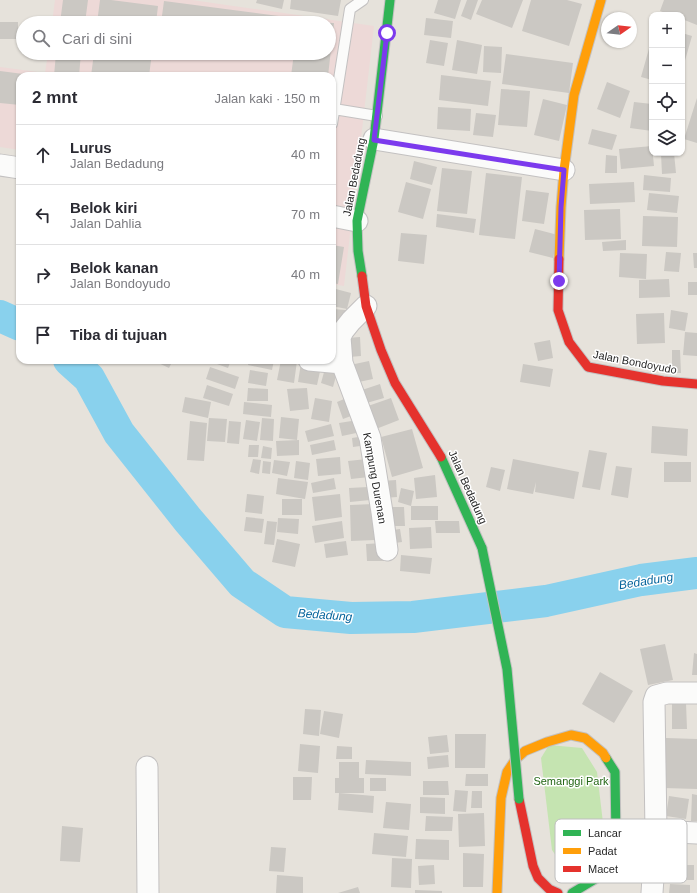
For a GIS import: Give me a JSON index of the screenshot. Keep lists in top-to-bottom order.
{
  "streets": {
    "main road": ["Jalan Bedadung", "Jalan Bondoyudo"],
    "street": ["Kampung Durenan"]
  },
  "crossings": [
    ["Jalan Bedadung", "Kampung Durenan"]
  ],
  "water": ["Bedadung"],
  "parks": ["Semanggi Park"],
  "legend": ["Lancar", "Padat", "Macet"],
  "north": "right",
  "page": {
    "map_buttons": ["+", "−"],
    "search": "Cari di sini",
    "heading": ["2 mnt", "Jalan kaki · 150 m"],
    "list": [
      ["Lurus", "Jalan Bedadung", "40 m"],
      ["Belok kiri", "Jalan Dahlia", "70 m"],
      ["Belok kanan", "Jalan Bondoyudo", "40 m"],
      "Tiba di tujuan"
    ]
  }
}
